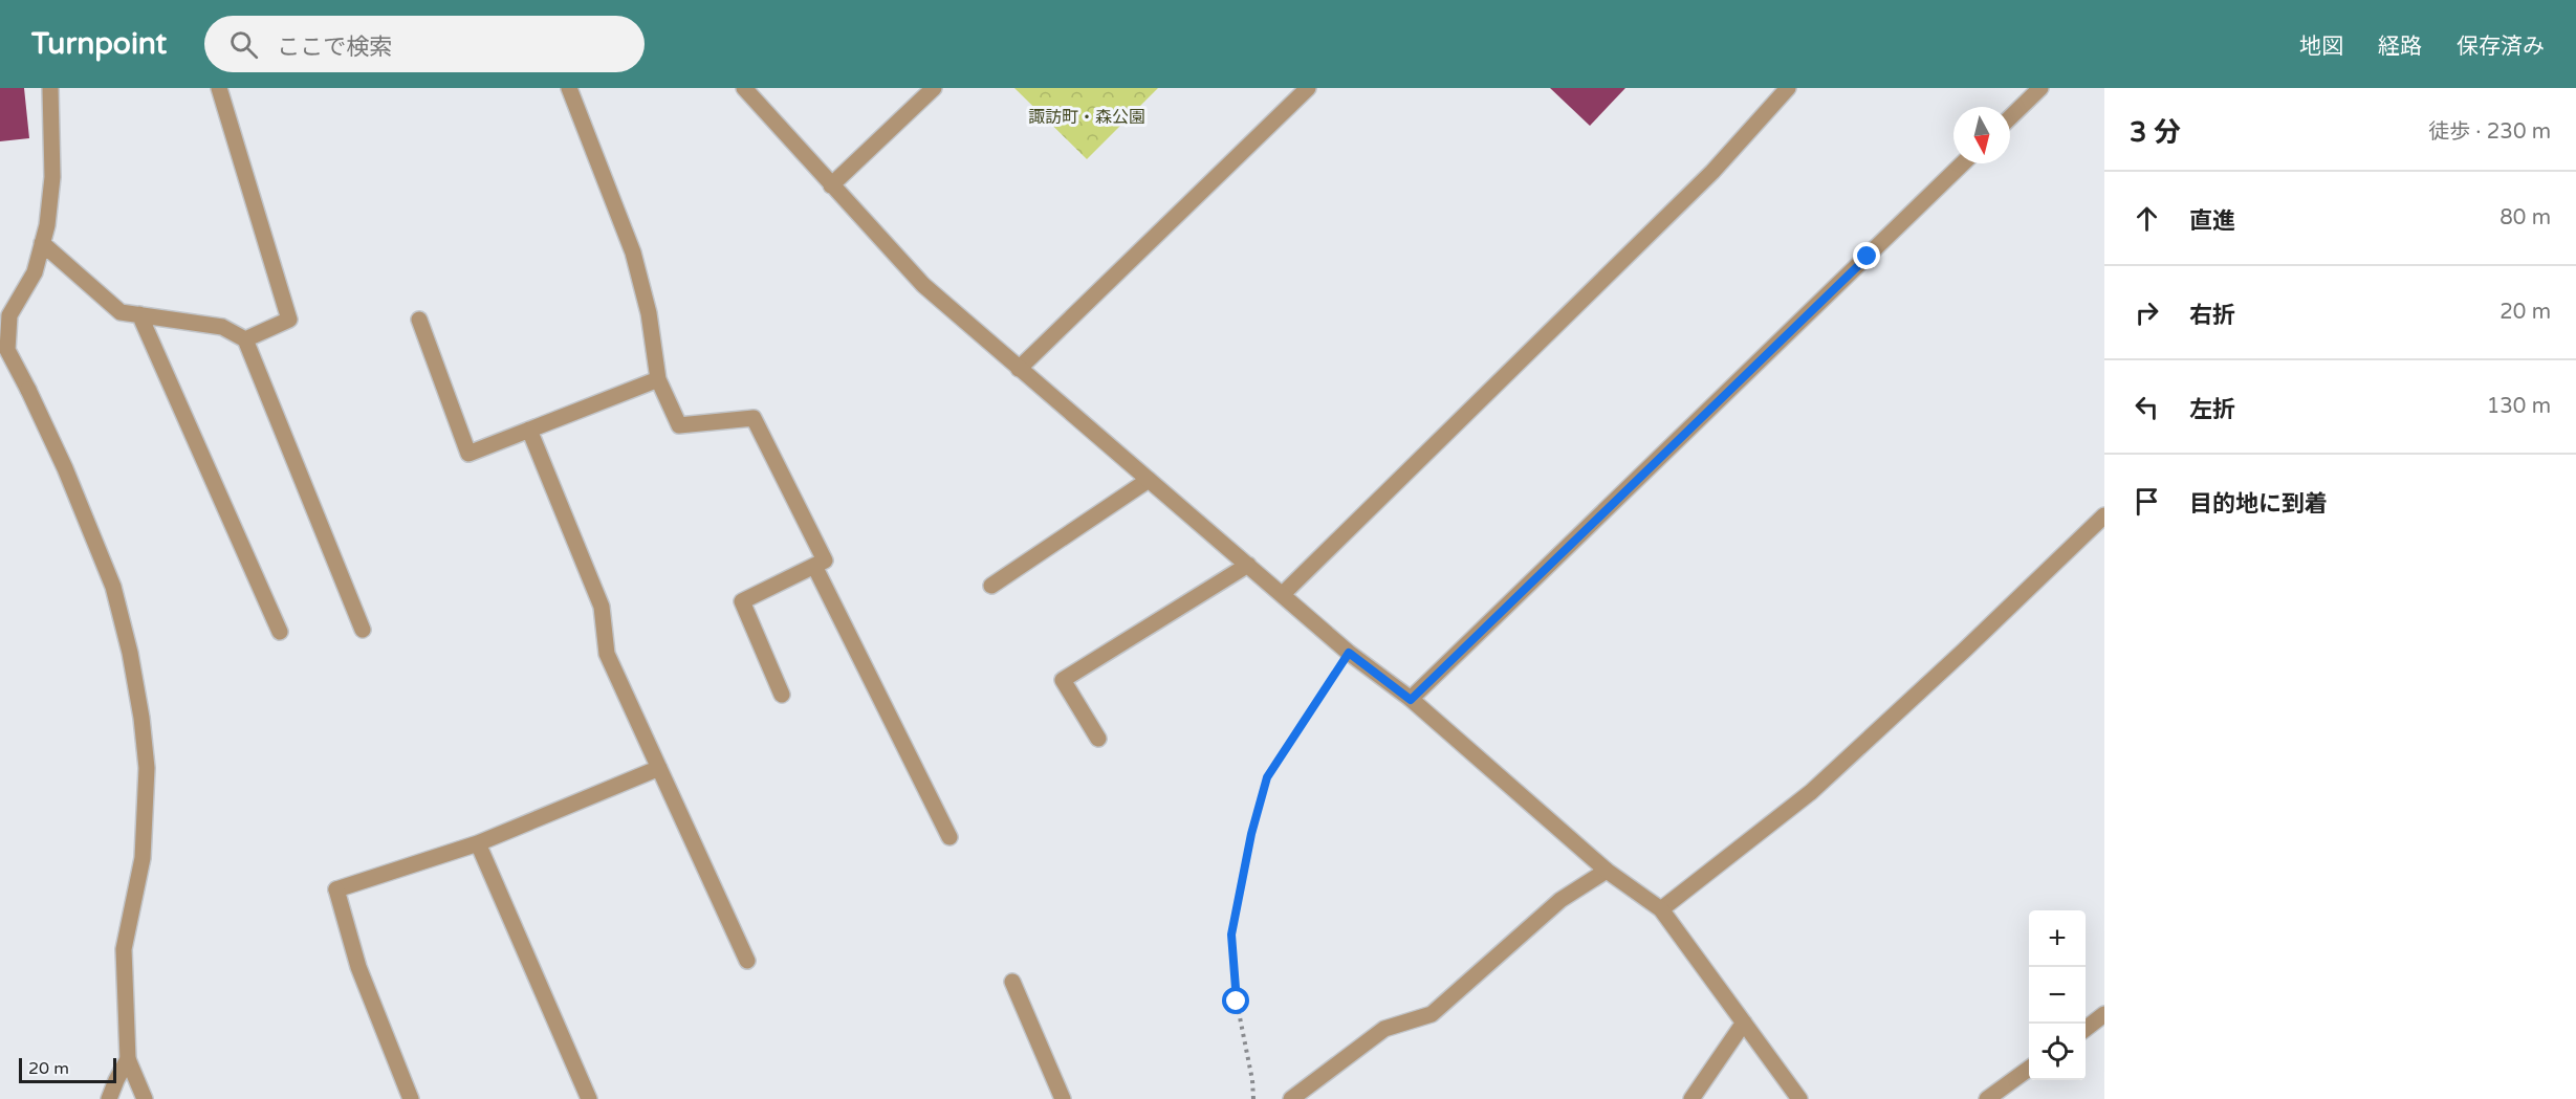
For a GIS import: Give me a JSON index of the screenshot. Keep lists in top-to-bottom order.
{
  "parks": ["諏訪町・森公園"],
  "scale_bar": "20 m",
  "north": "bottom",
  "page": {
    "header": "Turnpoint",
    "search": "ここで検索",
    "nav": ["地図", "経路", "保存済み"],
    "heading": ["3 分", "徒歩 · 230 m"],
    "list": [
      ["直進", "80 m"],
      ["右折", "20 m"],
      ["左折", "130 m"],
      "目的地に到着"
    ],
    "map_buttons": ["+", "−"],
    "scale": "20 m"
  }
}
